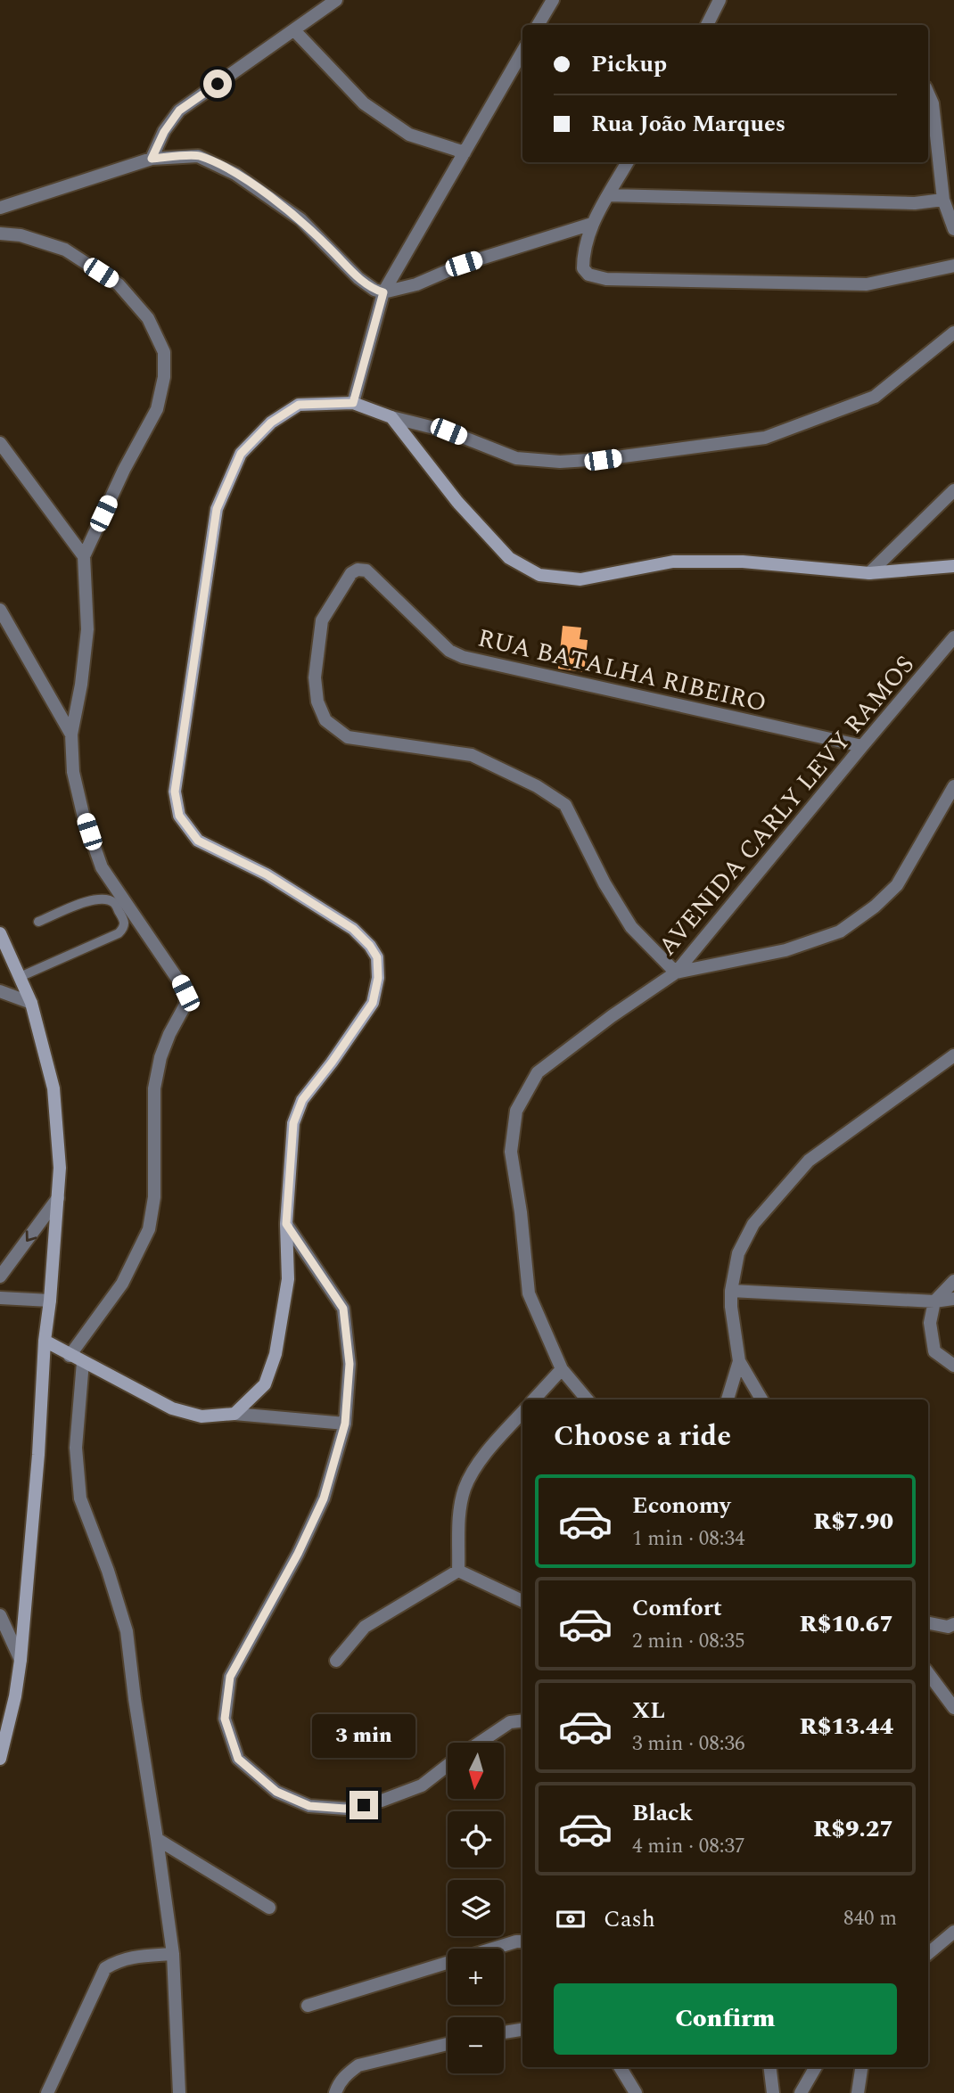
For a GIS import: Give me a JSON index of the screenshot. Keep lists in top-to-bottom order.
{
  "streets": {
    "street": ["RUA BATALHA RIBEIRO", "AVENIDA CARLY LEVY RAMOS"]
  },
  "crossings": [
    ["RUA BATALHA RIBEIRO", "AVENIDA CARLY LEVY RAMOS"]
  ],
  "north": "bottom",
  "page": {
    "banner": ["Pickup", "Rua João Marques"],
    "heading": "Choose a ride",
    "list": [
      {
        "name": "Economy",
        "note": "1 min · 08:34",
        "value": "R$7.90"
      },
      {
        "name": "Comfort",
        "note": "2 min · 08:35",
        "value": "R$10.67"
      },
      {
        "name": "XL",
        "note": "3 min · 08:36",
        "value": "R$13.44"
      },
      {
        "name": "Black",
        "note": "4 min · 08:37",
        "value": "R$9.27"
      }
    ],
    "bubble": "3 min",
    "map_buttons": ["+", "−"],
    "pay": ["Cash", "840 m"],
    "buttons": "Confirm"
  }
}
